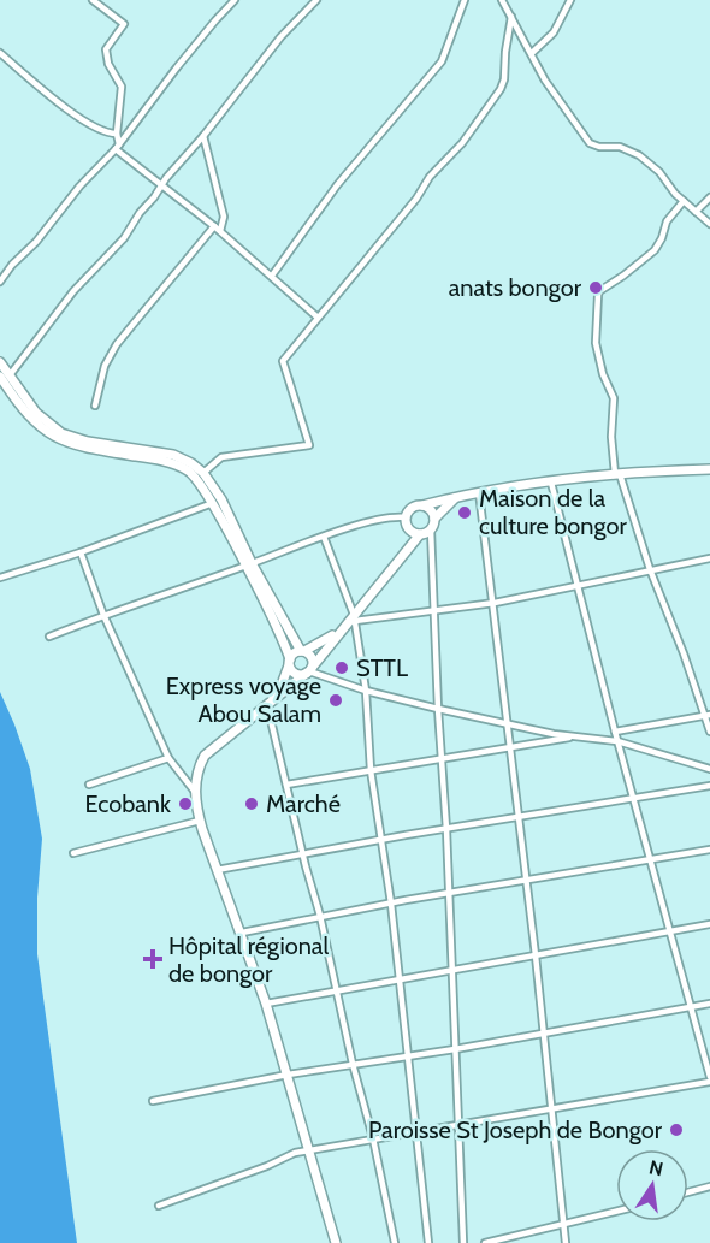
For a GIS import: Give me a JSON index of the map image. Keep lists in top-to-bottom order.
{
  "places": {
    "other": [
      "anats bongor",
      "Maison de la culture bongor",
      "STTL",
      "Express voyage Abou Salam",
      "Ecobank",
      "Marché",
      "Paroisse St Joseph de Bongor"
    ],
    "health": ["Hôpital régional de bongor"]
  },
  "north": "top"
}
